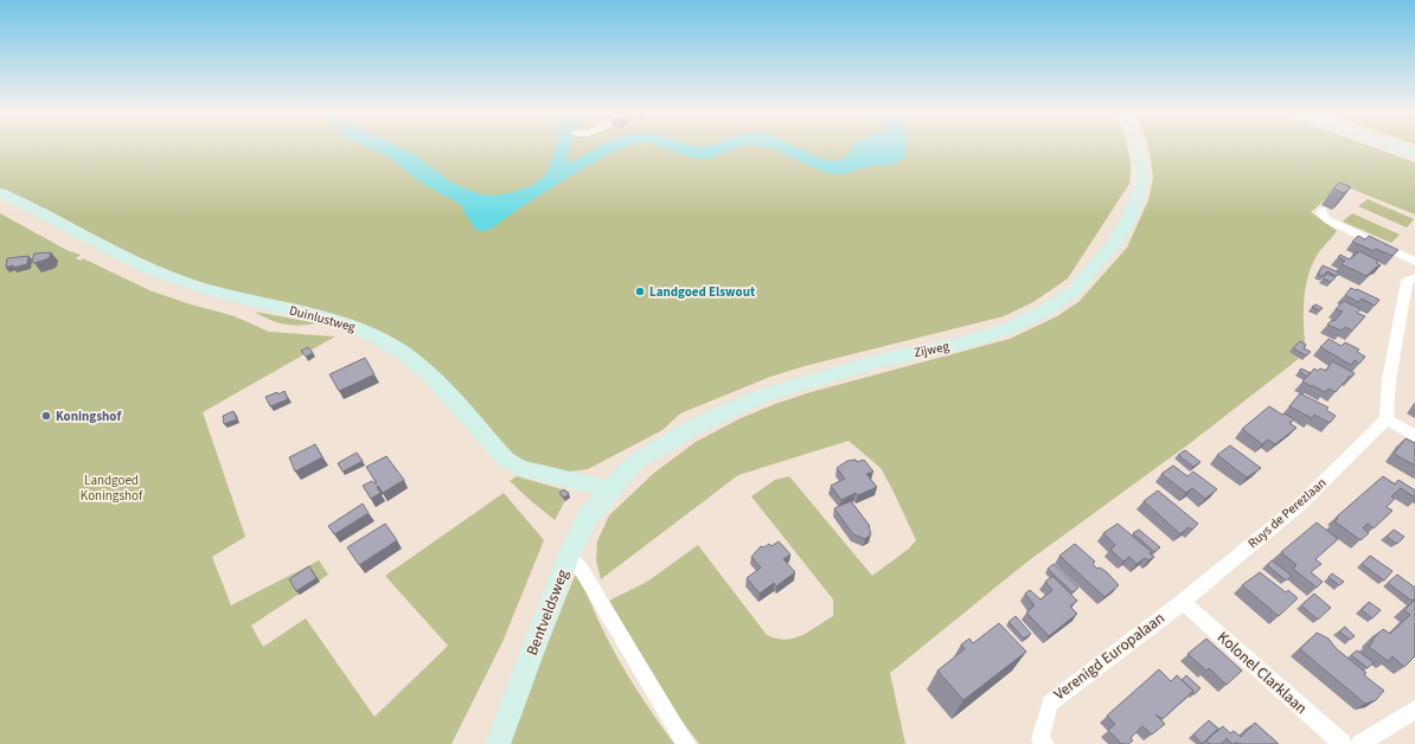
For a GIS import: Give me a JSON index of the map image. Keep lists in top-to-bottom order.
{
  "streets": {
    "street": [
      "Duinlustweg",
      "Zijweg",
      "Ruys de Perezlaan",
      "Bentveldsweg",
      "Verenigd Europalaan",
      "Kolonel Clarklaan"
    ]
  },
  "crossings": [
    ["Duinlustweg", "Zijweg"],
    ["Duinlustweg", "Bentveldsweg"],
    ["Zijweg", "Bentveldsweg"],
    ["Ruys de Perezlaan", "Verenigd Europalaan"],
    ["Ruys de Perezlaan", "Kolonel Clarklaan"],
    ["Verenigd Europalaan", "Kolonel Clarklaan"]
  ],
  "parks": ["Landgoed Koningshof"],
  "places": ["Landgoed Elswout", "Koningshof"]
}
